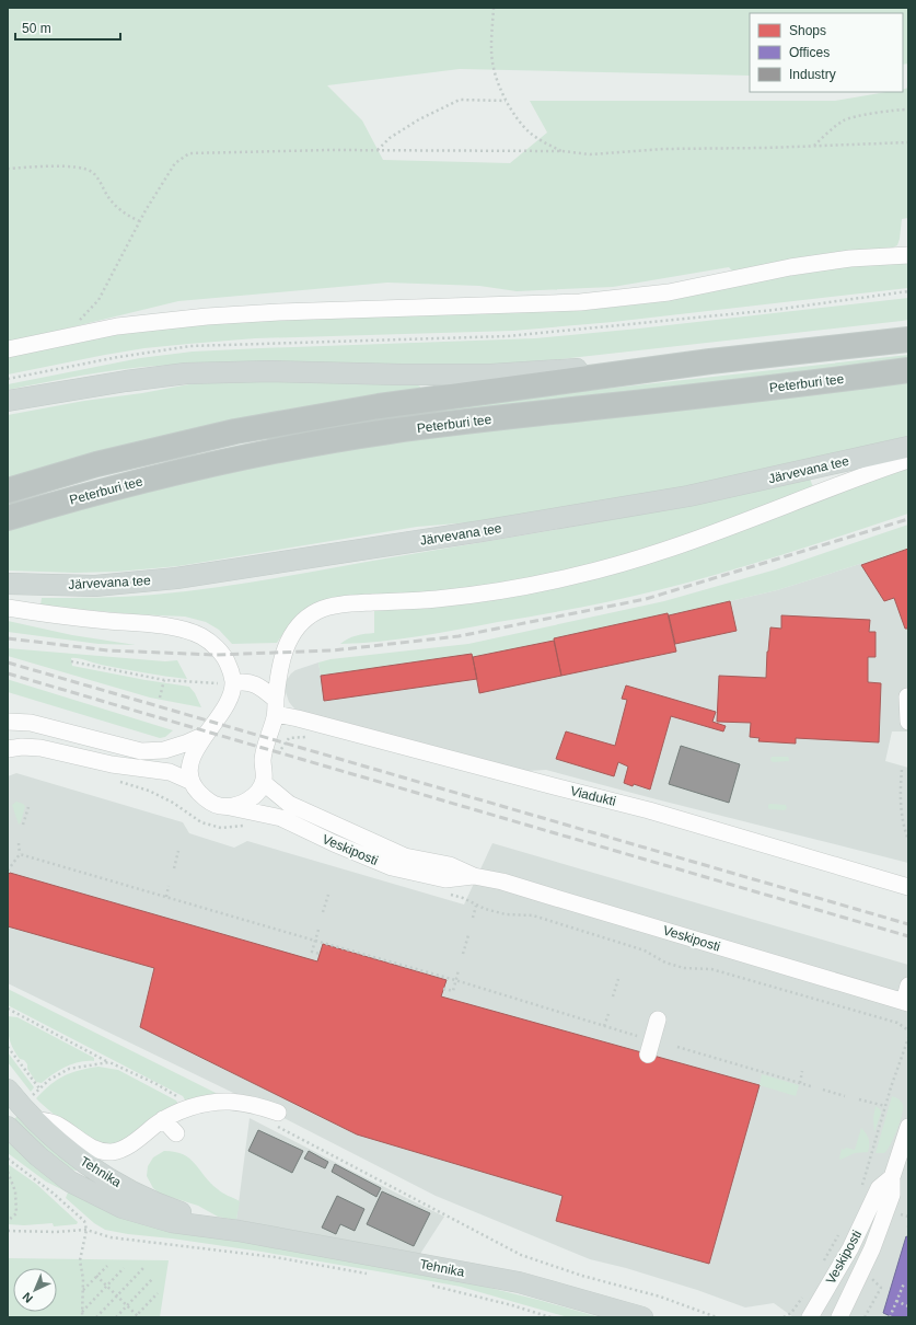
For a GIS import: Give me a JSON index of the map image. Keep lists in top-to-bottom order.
{
  "streets": {
    "highway": ["Peterburi tee"],
    "main road": ["Järvevana tee", "Tehnika"],
    "street": ["Viadukti", "Veskiposti"]
  },
  "legend": ["Shops", "Offices", "Industry"],
  "scale_bar": "50 m",
  "north": "bottom left"
}
